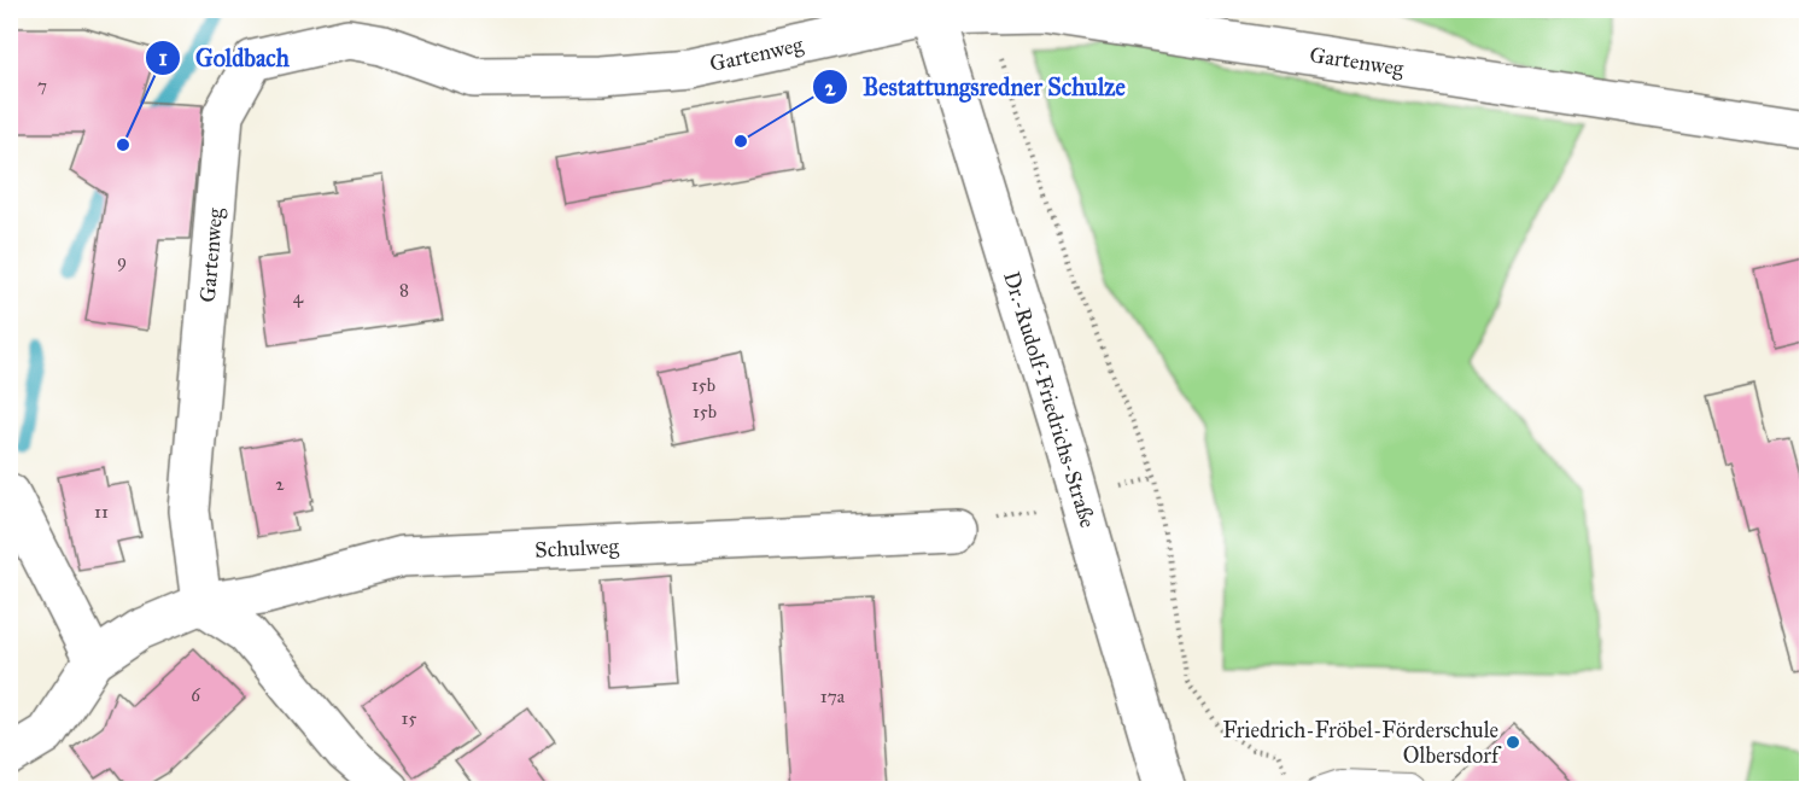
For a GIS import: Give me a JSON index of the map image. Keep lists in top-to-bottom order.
{
  "streets": {
    "street": ["Gartenweg", "Dr.-Rudolf-Friedrichs-Straße", "Schulweg"]
  },
  "crossings": [
    ["Gartenweg", "Dr.-Rudolf-Friedrichs-Straße"],
    ["Gartenweg", "Schulweg"]
  ],
  "places": ["Bestattungsredner Schulze", "Goldbach", "Friedrich-Fröbel-Förderschule Olbersdorf"],
  "house_numbers": [
    "7",
    "9",
    "8",
    "4",
    "15b",
    "15b",
    "2",
    "11",
    "6",
    "17a",
    "15"
  ]
}
